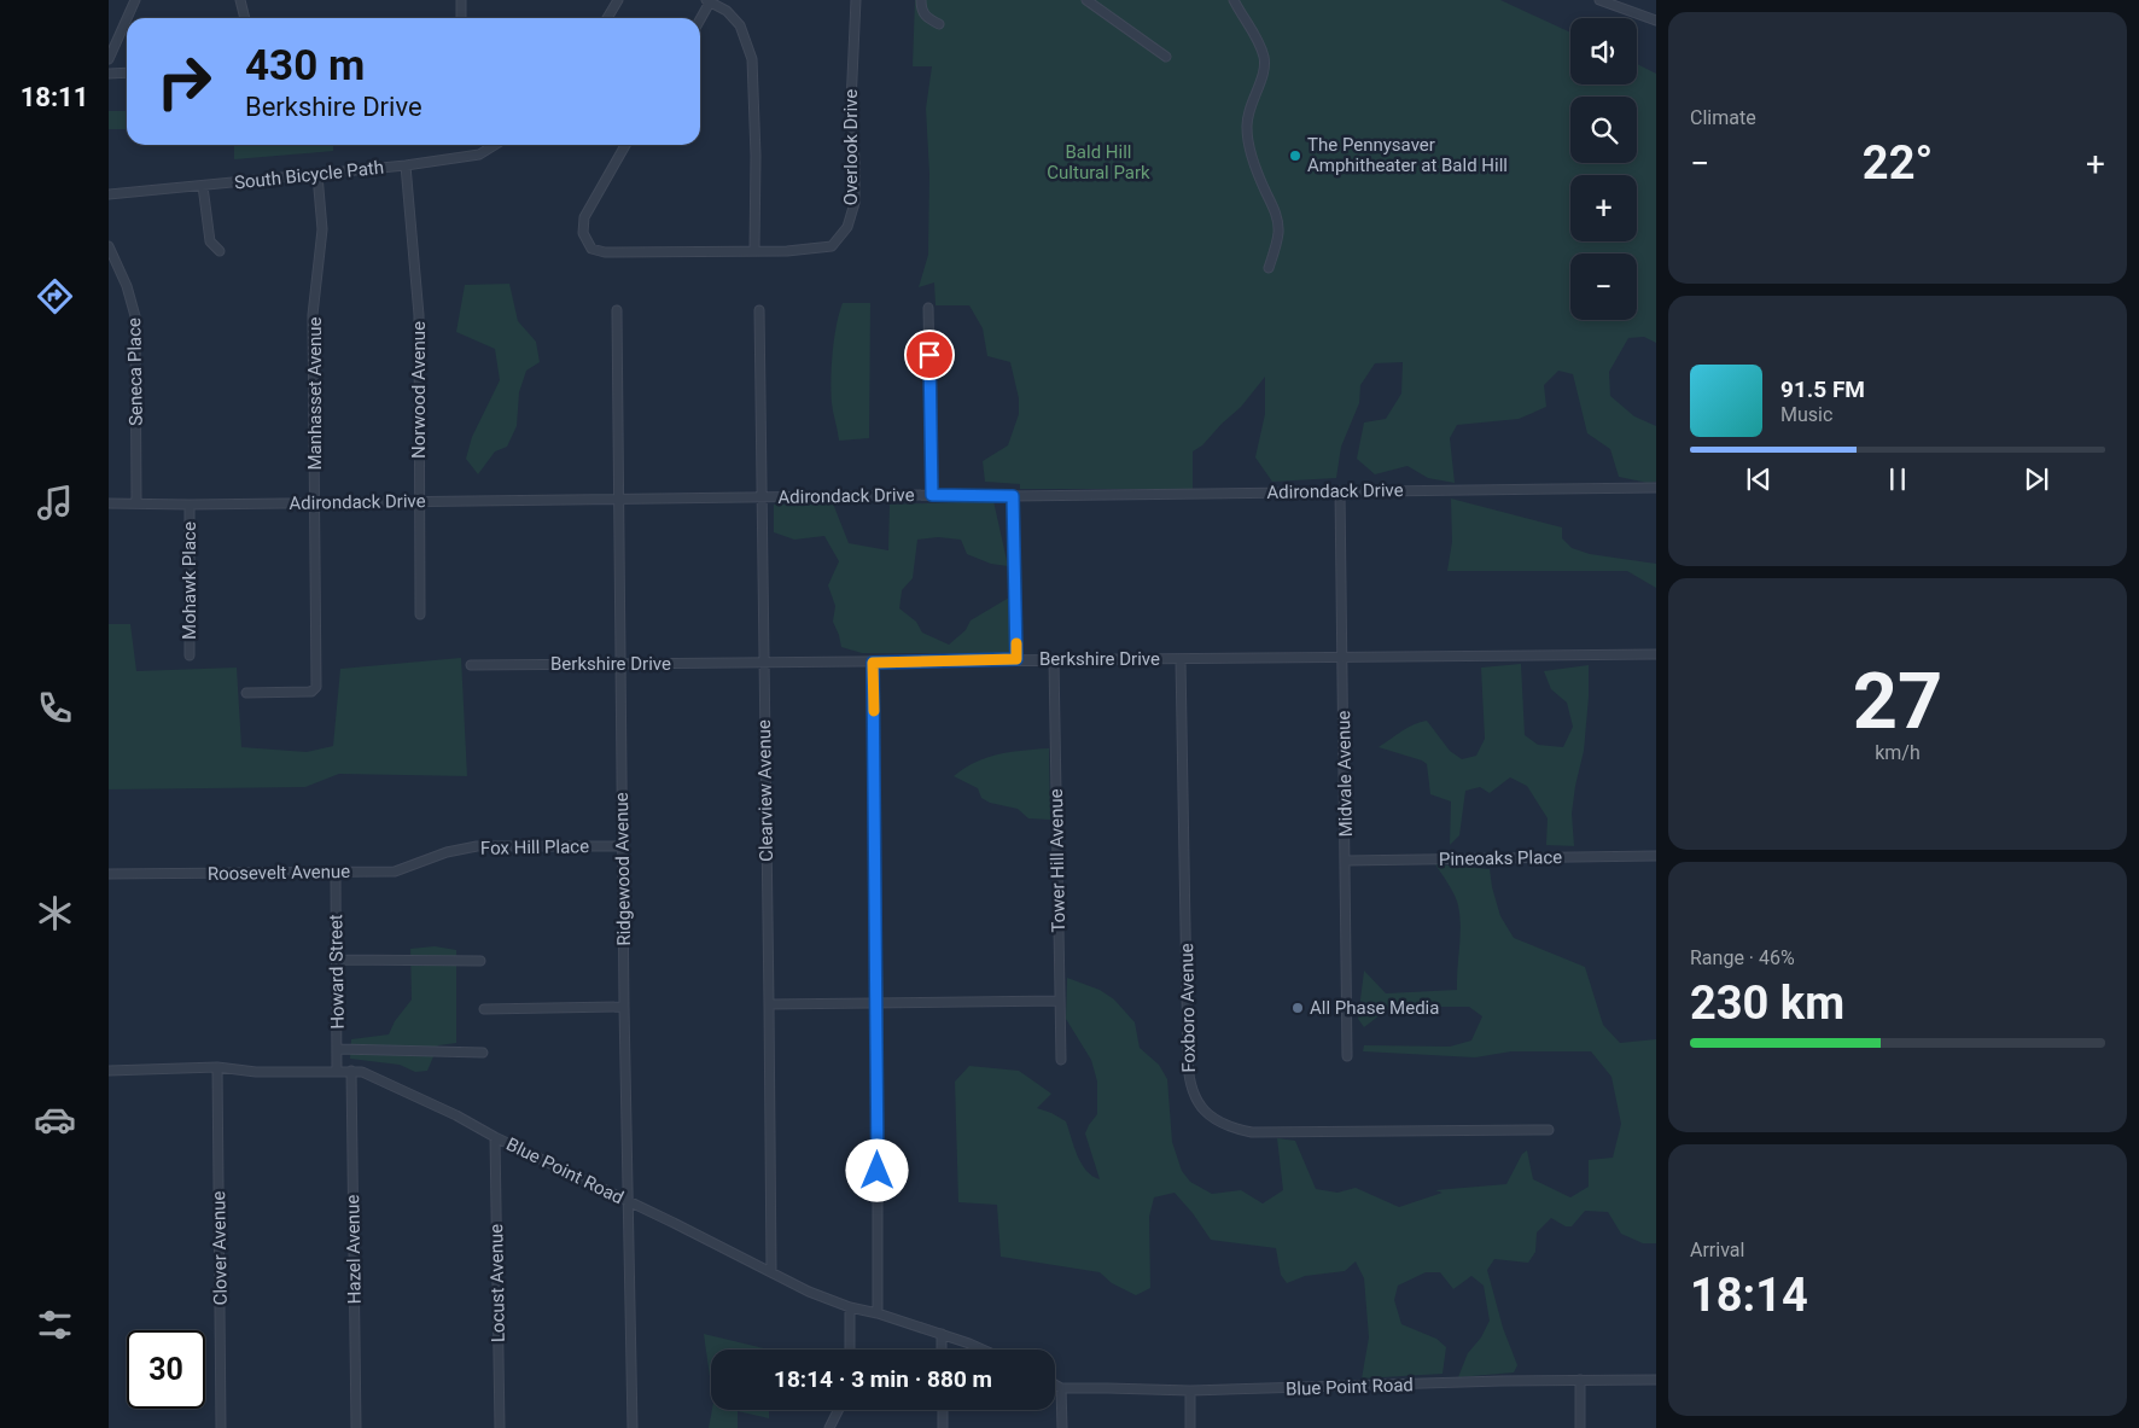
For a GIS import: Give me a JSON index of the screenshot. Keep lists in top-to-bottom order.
{
  "streets": {
    "street": [
      "Overlook Drive",
      "South Bicycle Path",
      "Seneca Place",
      "Norwood Avenue",
      "Manhasset Avenue",
      "Adirondack Drive",
      "Mohawk Place",
      "Berkshire Drive",
      "Midvale Avenue",
      "Clearview Avenue",
      "Fox Hill Place",
      "Pineoaks Place",
      "Tower Hill Avenue",
      "Ridgewood Avenue",
      "Roosevelt Avenue",
      "Howard Street",
      "Foxboro Avenue",
      "Blue Point Road",
      "Clover Avenue",
      "Hazel Avenue",
      "Locust Avenue"
    ]
  },
  "crossings": [
    ["South Bicycle Path", "Norwood Avenue"],
    ["South Bicycle Path", "Manhasset Avenue"],
    ["Seneca Place", "Adirondack Drive"],
    ["Norwood Avenue", "Adirondack Drive"],
    ["Manhasset Avenue", "Adirondack Drive"],
    ["Adirondack Drive", "Mohawk Place"],
    ["Adirondack Drive", "Midvale Avenue"],
    ["Adirondack Drive", "Clearview Avenue"],
    ["Adirondack Drive", "Ridgewood Avenue"],
    ["Berkshire Drive", "Midvale Avenue"],
    ["Berkshire Drive", "Clearview Avenue"],
    ["Berkshire Drive", "Tower Hill Avenue"],
    ["Berkshire Drive", "Ridgewood Avenue"],
    ["Berkshire Drive", "Foxboro Avenue"],
    ["Midvale Avenue", "Pineoaks Place"],
    ["Clearview Avenue", "Blue Point Road"],
    ["Fox Hill Place", "Ridgewood Avenue"],
    ["Fox Hill Place", "Roosevelt Avenue"],
    ["Ridgewood Avenue", "Blue Point Road"],
    ["Roosevelt Avenue", "Howard Street"],
    ["Howard Street", "Blue Point Road"],
    ["Blue Point Road", "Clover Avenue"],
    ["Blue Point Road", "Hazel Avenue"],
    ["Blue Point Road", "Locust Avenue"]
  ],
  "parks": ["Bald Hill Cultural Park"],
  "places": ["The Pennysaver Amphitheater at Bald Hill", "All Phase Media"],
  "page": {
    "tabs": "18:11",
    "tile": [
      "Climate",
      ["27", "km/h"],
      ["Range · 46%", "230 km"],
      ["Arrival", "18:14"]
    ],
    "map_buttons": ["+", "−"],
    "turn": ["430 m", "Berkshire Drive"],
    "heat": ["−", "22°", "+"],
    "song": ["91.5 FM", "Music"],
    "limit": "30",
    "trip": "18:14 · 3 min · 880 m"
  }
}
